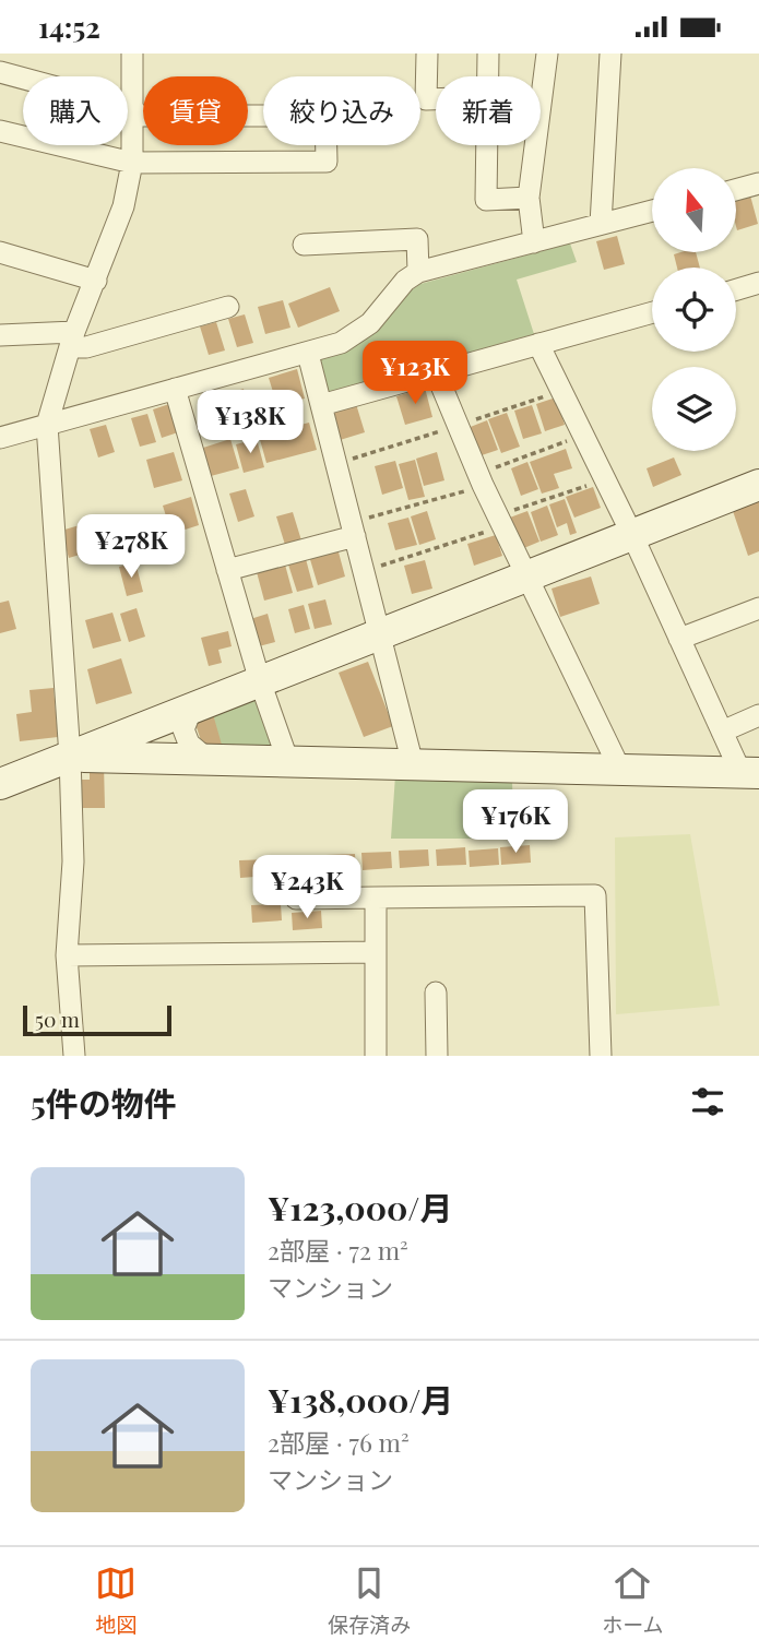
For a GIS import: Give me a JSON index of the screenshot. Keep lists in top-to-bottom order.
{
  "scale_bar": "50 m",
  "north": "top",
  "page": {
    "status": "14:52",
    "chip": [
      "購入",
      "賃貸",
      "絞り込み",
      "新着"
    ],
    "price": [
      "¥123K",
      "¥138K",
      "¥278K",
      "¥176K",
      "¥243K"
    ],
    "scale": "50 m",
    "heading": "5件の物件",
    "list": [
      {
        "name": "¥123,000/月",
        "note": "2部屋 · 72 m² · マンション"
      },
      {
        "name": "¥138,000/月",
        "note": "2部屋 · 76 m² · マンション"
      }
    ],
    "tabs": ["地図", "保存済み", "ホーム"]
  }
}
